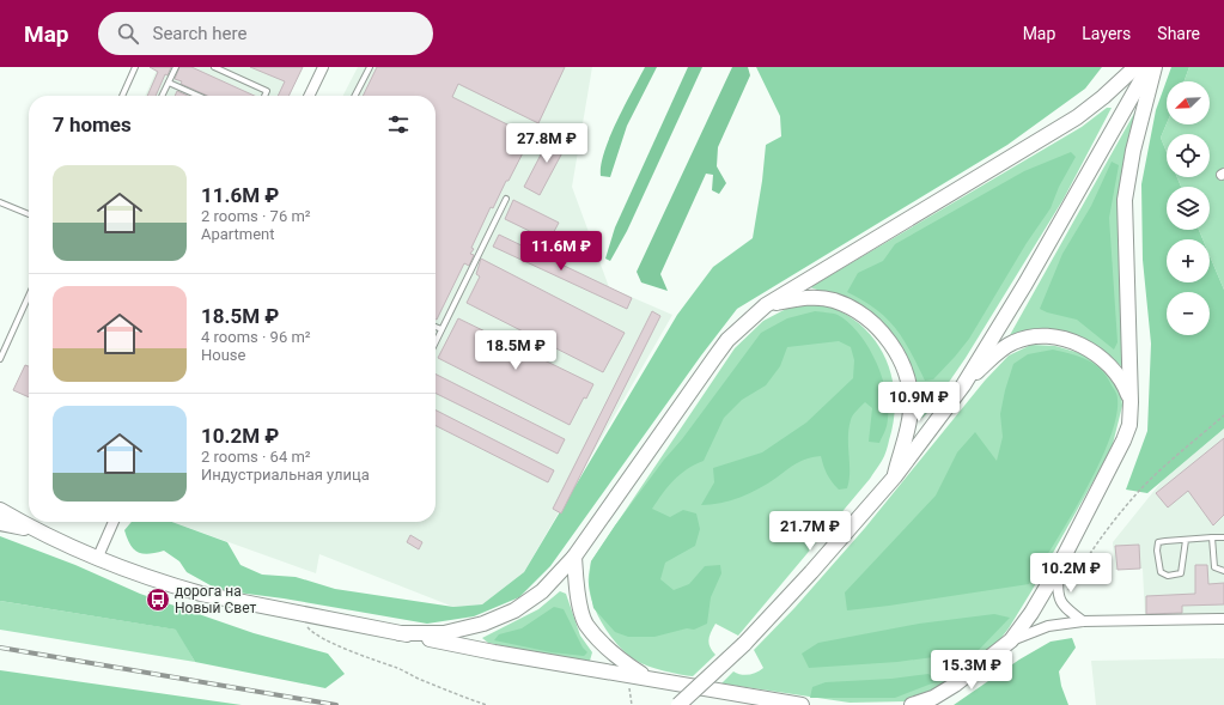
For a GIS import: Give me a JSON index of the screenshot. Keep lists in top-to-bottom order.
{
  "places": {
    "bus stop": ["дорога на Новый Свет"]
  },
  "north": "bottom left",
  "page": {
    "header": "Map",
    "search": "Search here",
    "nav": ["Map", "Layers", "Share"],
    "map_buttons": ["+", "−"],
    "heading": "7 homes",
    "price": [
      "27.8M ₽",
      "11.6M ₽",
      "18.5M ₽",
      "10.9M ₽",
      "21.7M ₽",
      "10.2M ₽",
      "15.3M ₽"
    ],
    "list": [
      {
        "name": "11.6M ₽",
        "note": "2 rooms · 76 m² · Apartment"
      },
      {
        "name": "18.5M ₽",
        "note": "4 rooms · 96 m² · House"
      },
      {
        "name": "10.2M ₽",
        "note": "2 rooms · 64 m² · Индустриальная улица"
      }
    ]
  }
}
